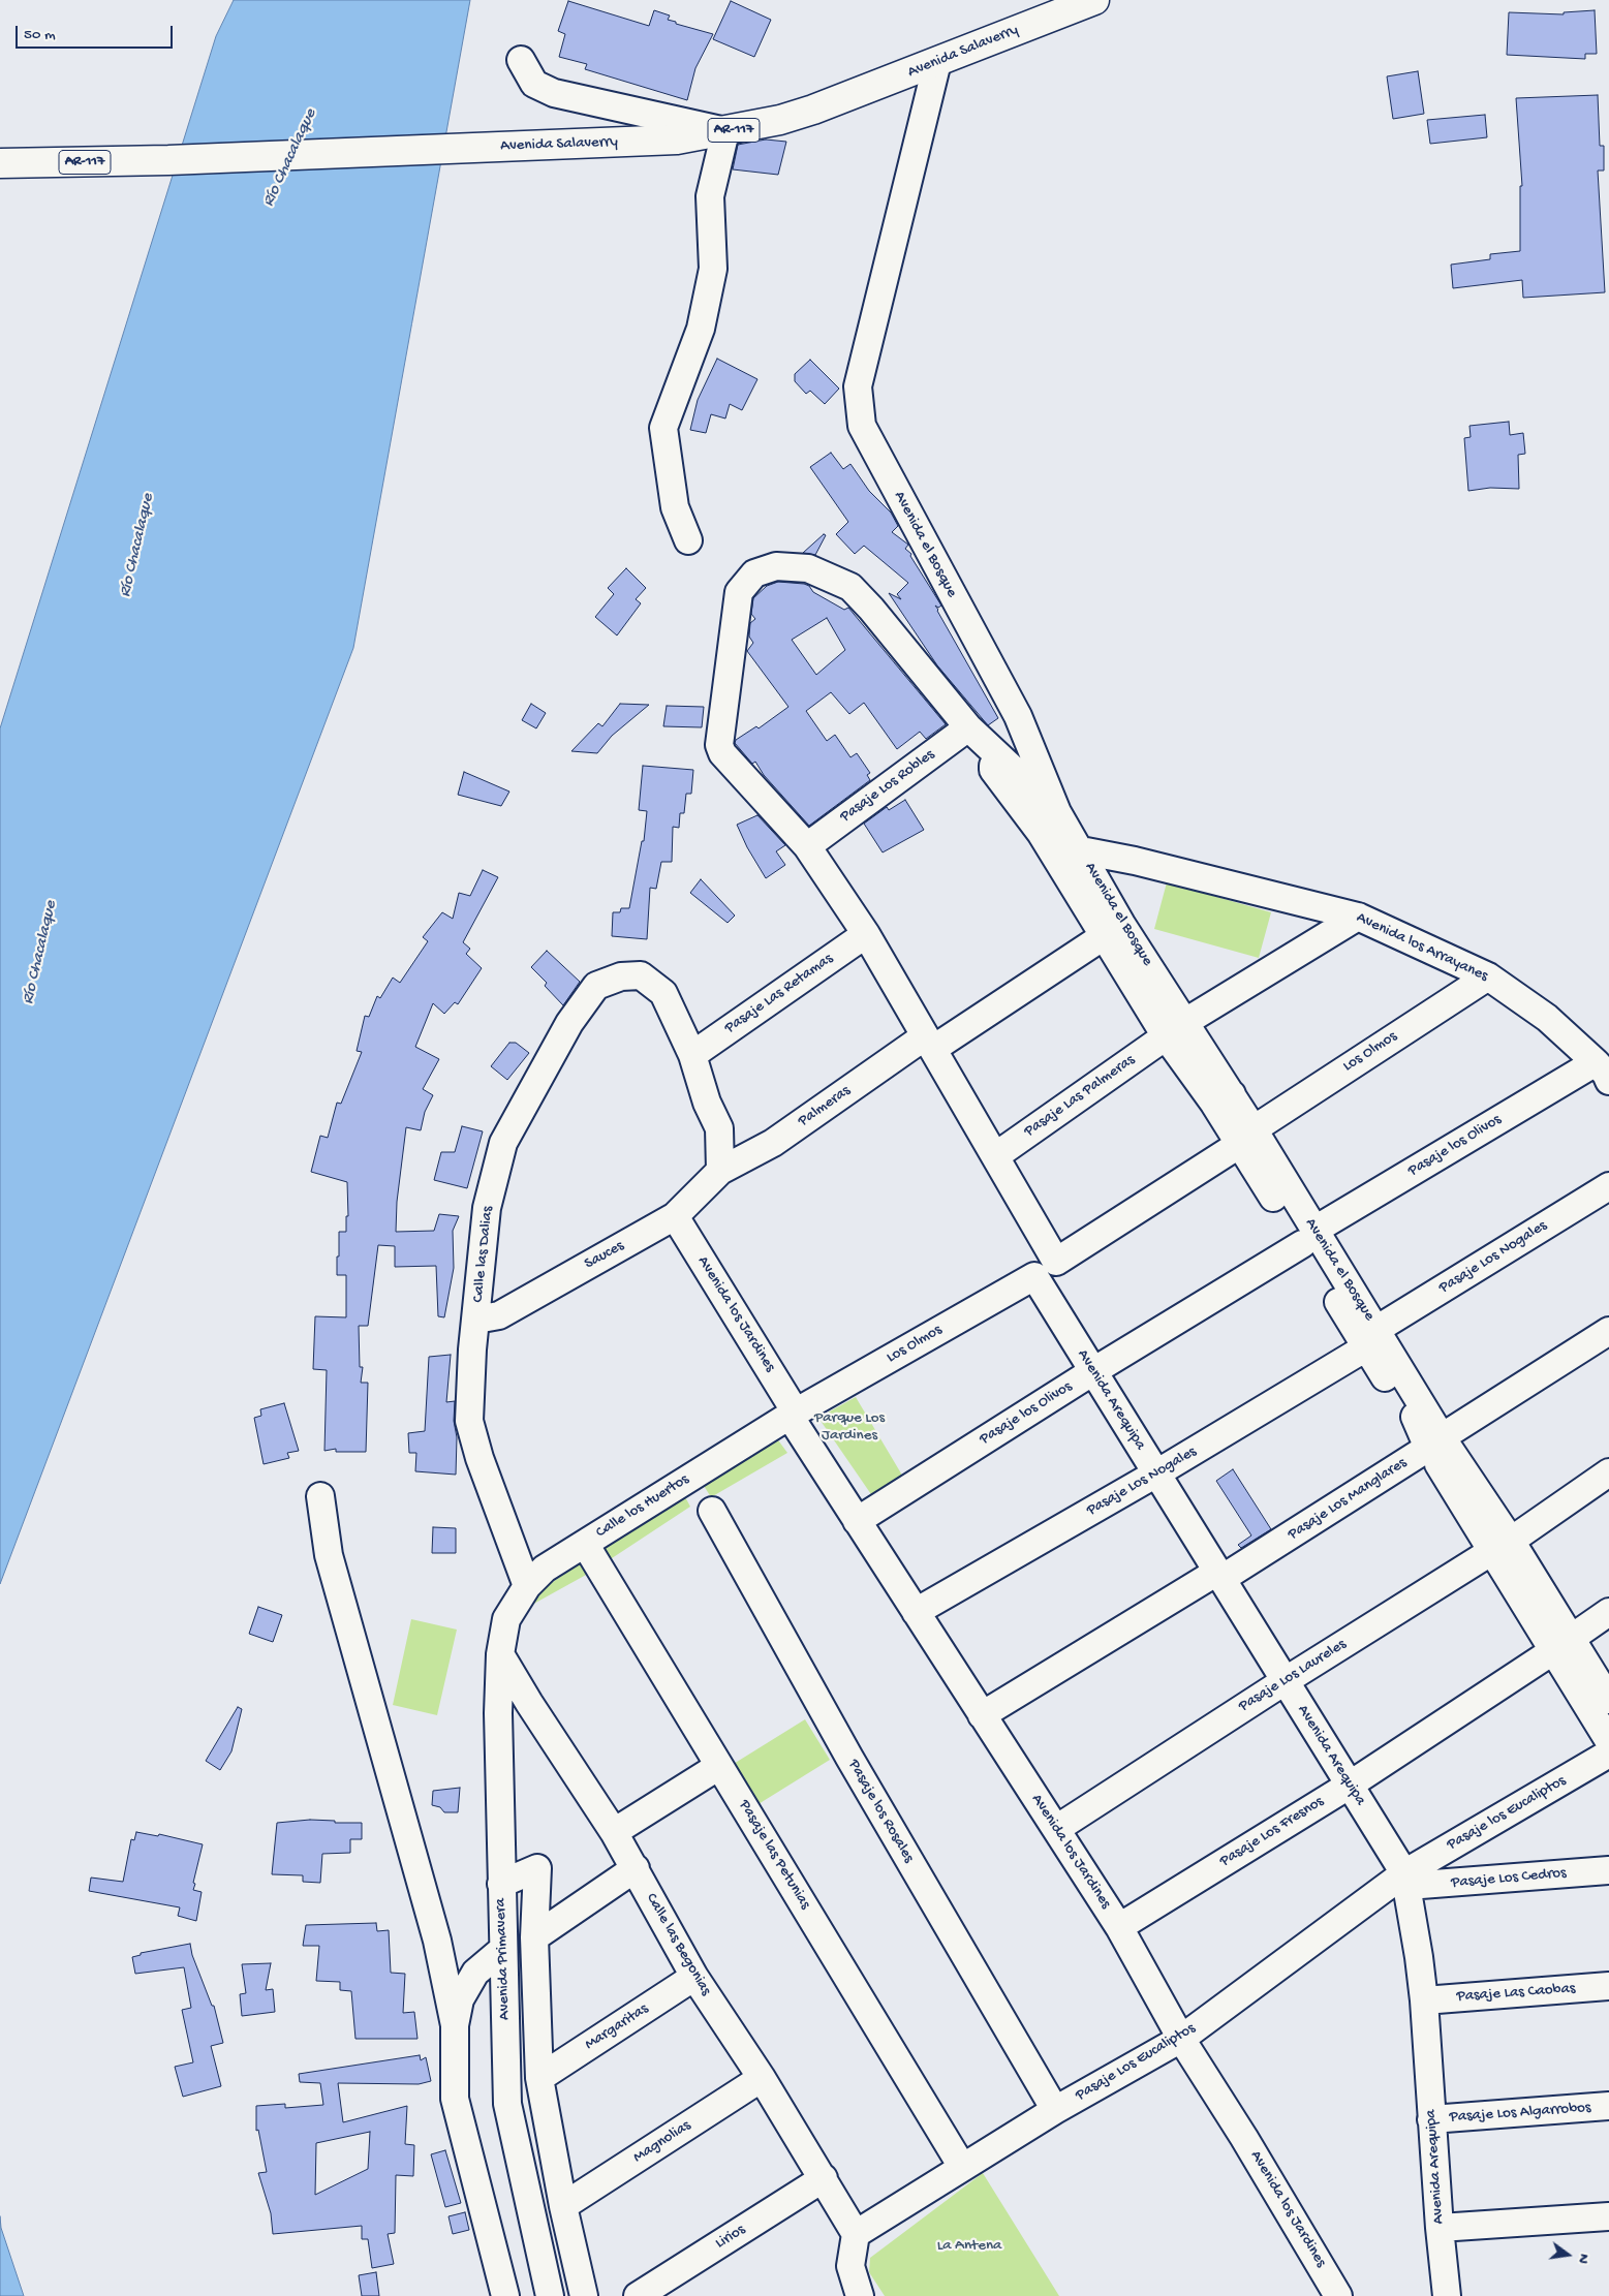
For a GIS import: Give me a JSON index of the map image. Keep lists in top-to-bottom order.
{
  "streets": {
    "main road": ["Avenida Salaverry", "AR-117"],
    "street": [
      "Avenida el Bosque",
      "Pasaje Los Robles",
      "Avenida los Arrayanes",
      "Pasaje Las Retamas",
      "Los Olmos",
      "Pasaje Las Palmeras",
      "Palmeras",
      "Pasaje los Olivos",
      "Calle las Dalias",
      "Sauces",
      "Pasaje Los Nogales",
      "Avenida los Jardines",
      "Avenida Arequipa",
      "Pasaje Los Manglares",
      "Calle los Huertos",
      "Pasaje Los Laureles",
      "Pasaje los Rosales",
      "Pasaje los Eucaliptos",
      "Pasaje Los Fresnos",
      "Pasaje las Petunias",
      "Pasaje Los Cedros",
      "Calle las Begonias",
      "Avenida Primavera",
      "Pasaje Las Caobas",
      "Margaritas",
      "Pasaje Los Eucaliptos",
      "Pasaje Los Algarrobos",
      "Magnolias",
      "Lirios"
    ]
  },
  "crossings": [
    ["Avenida Salaverry", "Avenida el Bosque"],
    ["Avenida el Bosque", "Avenida los Arrayanes"],
    ["Avenida el Bosque", "Los Olmos"],
    ["Avenida el Bosque", "Pasaje Las Palmeras"],
    ["Avenida el Bosque", "Pasaje los Olivos"],
    ["Avenida el Bosque", "Pasaje Los Nogales"],
    ["Avenida el Bosque", "Avenida Arequipa"],
    ["Avenida el Bosque", "Pasaje Los Manglares"],
    ["Avenida el Bosque", "Pasaje Los Laureles"],
    ["Avenida el Bosque", "Pasaje Los Fresnos"],
    ["Pasaje Los Robles", "Avenida Arequipa"],
    ["Avenida los Arrayanes", "Los Olmos"],
    ["Avenida los Arrayanes", "Pasaje Las Palmeras"],
    ["Avenida los Arrayanes", "Pasaje los Olivos"],
    ["Pasaje Las Retamas", "Calle las Dalias"],
    ["Pasaje Las Retamas", "Avenida Arequipa"],
    ["Los Olmos", "Avenida los Jardines"],
    ["Los Olmos", "Avenida Arequipa"],
    ["Los Olmos", "Calle los Huertos"],
    ["Pasaje Las Palmeras", "Avenida Arequipa"],
    ["Palmeras", "Sauces"],
    ["Palmeras", "Avenida Arequipa"],
    ["Pasaje los Olivos", "Avenida los Jardines"],
    ["Pasaje los Olivos", "Avenida Arequipa"],
    ["Calle las Dalias", "Sauces"],
    ["Calle las Dalias", "Calle los Huertos"],
    ["Sauces", "Avenida los Jardines"],
    ["Pasaje Los Nogales", "Avenida los Jardines"],
    ["Pasaje Los Nogales", "Avenida Arequipa"],
    ["Avenida los Jardines", "Pasaje Los Manglares"],
    ["Avenida los Jardines", "Calle los Huertos"],
    ["Avenida los Jardines", "Pasaje Los Laureles"],
    ["Avenida los Jardines", "Pasaje Los Fresnos"],
    ["Avenida los Jardines", "Pasaje Los Eucaliptos"],
    ["Avenida Arequipa", "Pasaje Los Manglares"],
    ["Avenida Arequipa", "Pasaje Los Laureles"],
    ["Avenida Arequipa", "Pasaje los Eucaliptos"],
    ["Avenida Arequipa", "Pasaje Los Fresnos"],
    ["Avenida Arequipa", "Pasaje Los Cedros"],
    ["Avenida Arequipa", "Pasaje Las Caobas"],
    ["Avenida Arequipa", "Pasaje Los Eucaliptos"],
    ["Avenida Arequipa", "Pasaje Los Algarrobos"],
    ["Calle los Huertos", "Pasaje las Petunias"],
    ["Calle los Huertos", "Avenida Primavera"],
    ["Pasaje los Rosales", "Pasaje Los Eucaliptos"],
    ["Pasaje los Eucaliptos", "Pasaje Los Cedros"],
    ["Pasaje los Eucaliptos", "Pasaje Los Eucaliptos"],
    ["Pasaje las Petunias", "Pasaje Los Eucaliptos"],
    ["Pasaje Los Cedros", "Pasaje Los Eucaliptos"],
    ["Calle las Begonias", "Avenida Primavera"],
    ["Calle las Begonias", "Margaritas"],
    ["Calle las Begonias", "Pasaje Los Eucaliptos"],
    ["Calle las Begonias", "Magnolias"],
    ["Calle las Begonias", "Lirios"]
  ],
  "water": ["Río Chacalaque"],
  "parks": ["Parque Los Jardines", "La Antena"],
  "scale_bar": "50 m",
  "north": "right"
}
